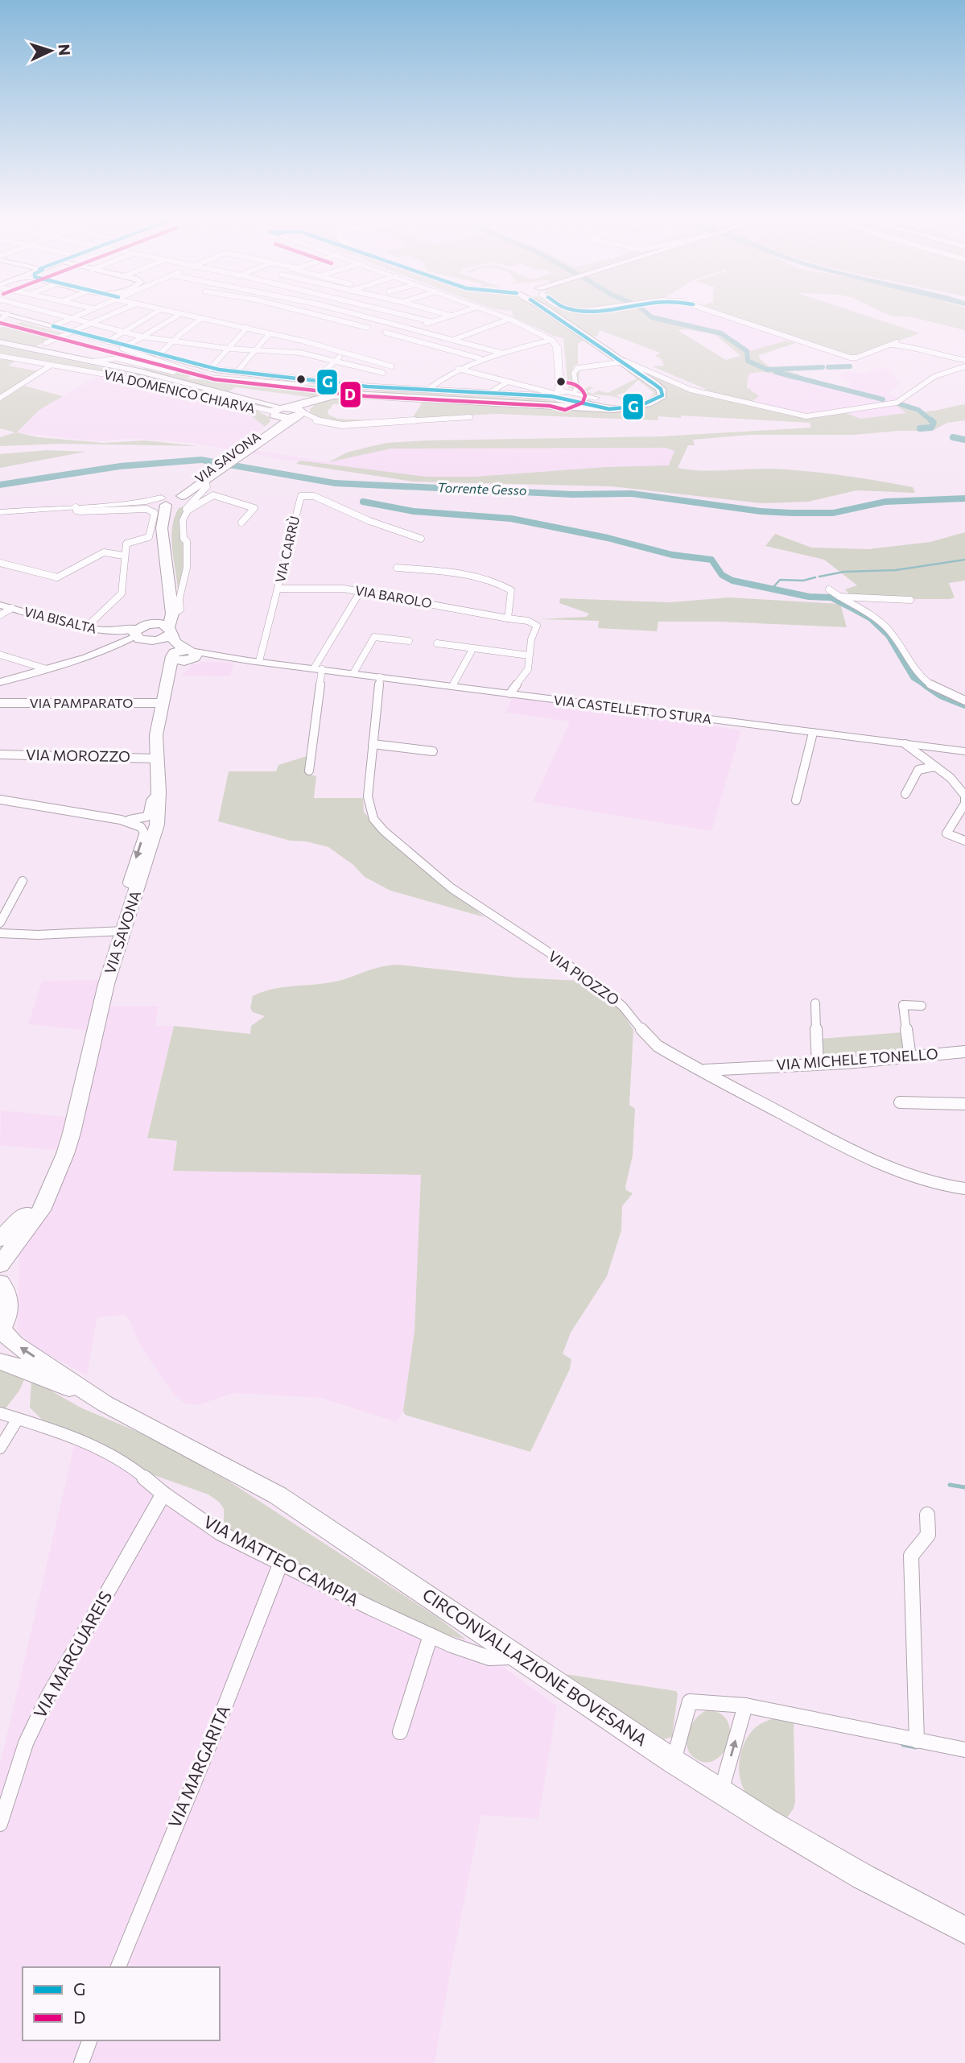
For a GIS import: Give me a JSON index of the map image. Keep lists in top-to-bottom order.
{
  "streets": {
    "main road": ["VIA SAVONA", "CIRCONVALLAZIONE BOVESANA"],
    "street": [
      "VIA DOMENICO CHIARVA",
      "VIA CARRÙ",
      "VIA BAROLO",
      "VIA BISALTA",
      "VIA PAMPARATO",
      "VIA CASTELLETTO STURA",
      "VIA MOROZZO",
      "VIA PIOZZO",
      "VIA MICHELE TONELLO",
      "VIA MATTEO CAMPIA",
      "VIA MARGUAREIS",
      "VIA MARGARITA"
    ]
  },
  "crossings": [
    ["VIA DOMENICO CHIARVA", "VIA SAVONA"],
    ["VIA SAVONA", "VIA PAMPARATO"],
    ["VIA SAVONA", "VIA MOROZZO"],
    ["VIA CARRÙ", "VIA BAROLO"],
    ["VIA CARRÙ", "VIA CASTELLETTO STURA"],
    ["VIA BAROLO", "VIA CASTELLETTO STURA"],
    ["VIA CASTELLETTO STURA", "VIA PIOZZO"],
    ["VIA PIOZZO", "VIA MICHELE TONELLO"],
    ["VIA MATTEO CAMPIA", "VIA MARGUAREIS"],
    ["VIA MATTEO CAMPIA", "CIRCONVALLAZIONE BOVESANA"],
    ["VIA MATTEO CAMPIA", "VIA MARGARITA"]
  ],
  "water": ["Torrente Gesso"],
  "lines": ["transit line G", "transit line D"],
  "legend": ["G", "D"],
  "north": "right"
}
